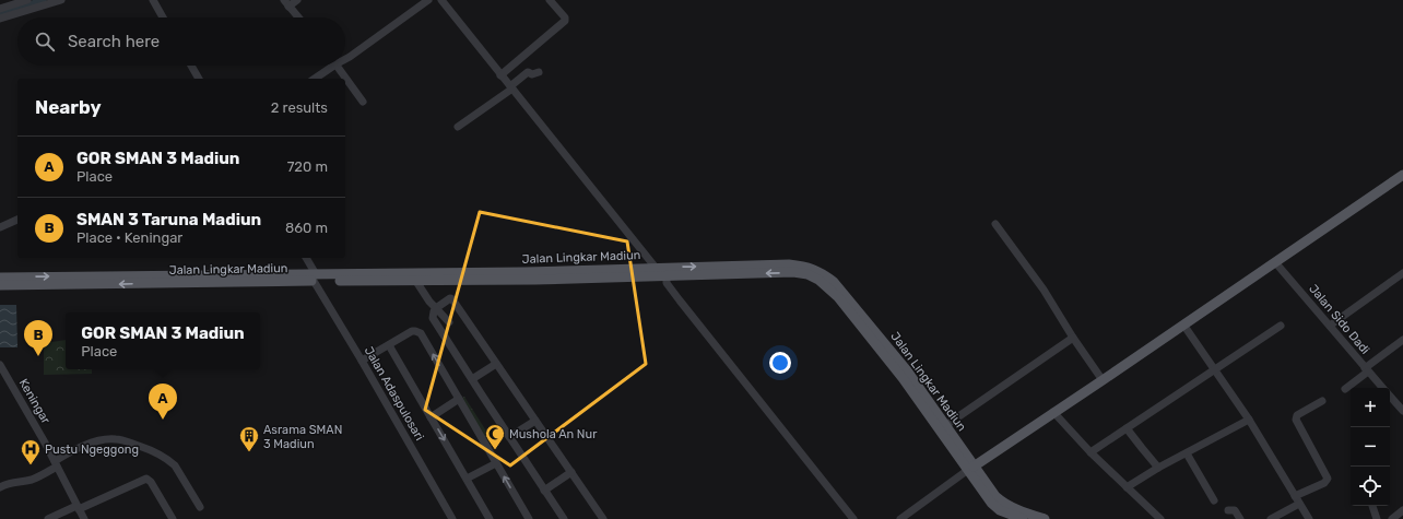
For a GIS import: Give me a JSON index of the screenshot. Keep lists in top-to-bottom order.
{
  "streets": {
    "main road": ["Jalan Lingkar Madiun"],
    "street": ["Jalan Sido Dadi", "Jalan Adaspulosari", "Keningar"]
  },
  "crossings": [
    ["Jalan Lingkar Madiun", "Jalan Adaspulosari"]
  ],
  "places": {
    "mosque": ["Mushola An Nur"],
    "building": ["Asrama SMAN 3 Madiun"],
    "hospital": ["Pustu Ngeggong"]
  },
  "page": {
    "search": "Search here",
    "heading": ["Nearby", "2 results"],
    "list": [
      {
        "mark": "A",
        "name": "GOR SMAN 3 Madiun",
        "note": "Place",
        "value": "720 m"
      },
      {
        "mark": "B",
        "name": "SMAN 3 Taruna Madiun",
        "note": "Place · Keningar",
        "value": "860 m"
      }
    ],
    "popup": ["GOR SMAN 3 Madiun", "Place"],
    "pins": ["B", "A"],
    "map_buttons": ["+", "−"]
  }
}
